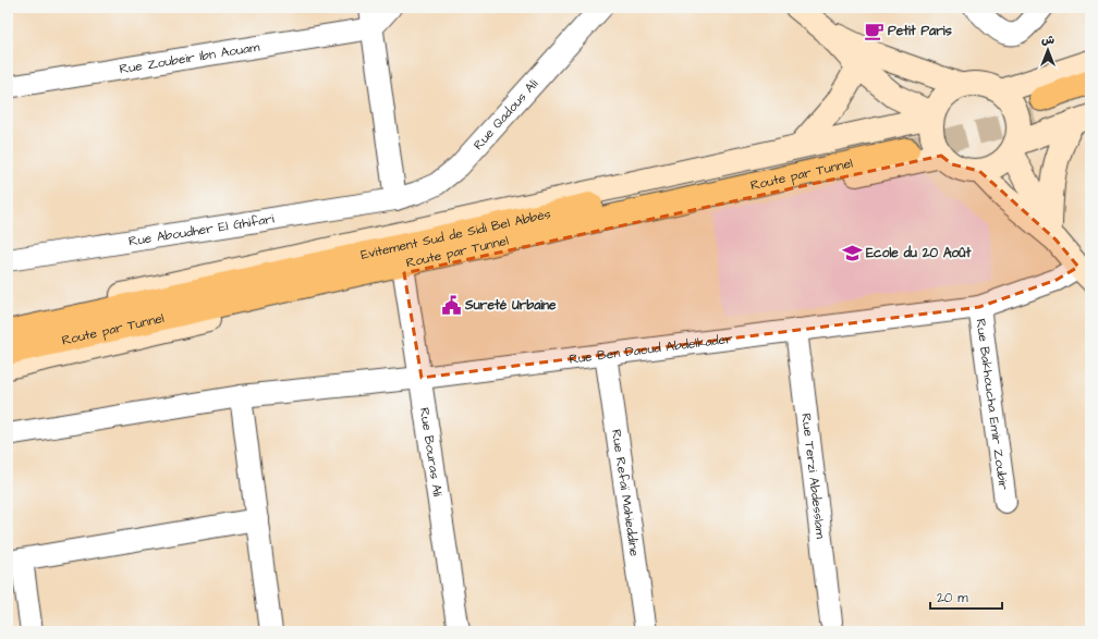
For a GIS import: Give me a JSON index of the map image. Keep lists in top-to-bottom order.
{
  "streets": {
    "highway": ["Route par Tunnel", "Evitement Sud de Sidi Bel Abbès"],
    "street": [
      "Rue Zoubeir Ibn Aouam",
      "Rue Qadous Ali",
      "Rue Aboudher El Ghifari",
      "Rue Ben Daoud Abdelkader",
      "Rue Bakhoucha Emir Zoubir",
      "Rue Bouras Ali",
      "Rue Terzi Abdesslam",
      "Rue Refaï Mahieddine"
    ]
  },
  "crossings": [
    ["Rue Qadous Ali", "Rue Aboudher El Ghifari"],
    ["Route par Tunnel", "Evitement Sud de Sidi Bel Abbès"],
    ["Rue Ben Daoud Abdelkader", "Rue Bakhoucha Emir Zoubir"],
    ["Rue Ben Daoud Abdelkader", "Rue Bouras Ali"],
    ["Rue Ben Daoud Abdelkader", "Rue Terzi Abdesslam"],
    ["Rue Ben Daoud Abdelkader", "Rue Refaï Mahieddine"]
  ],
  "places": {
    "cafe": ["Petit Paris"],
    "school or university": ["Ecole du 20 Août"],
    "public building": ["Sureté Urbaine"]
  },
  "scale_bar": "20 m",
  "north": "top"
}
